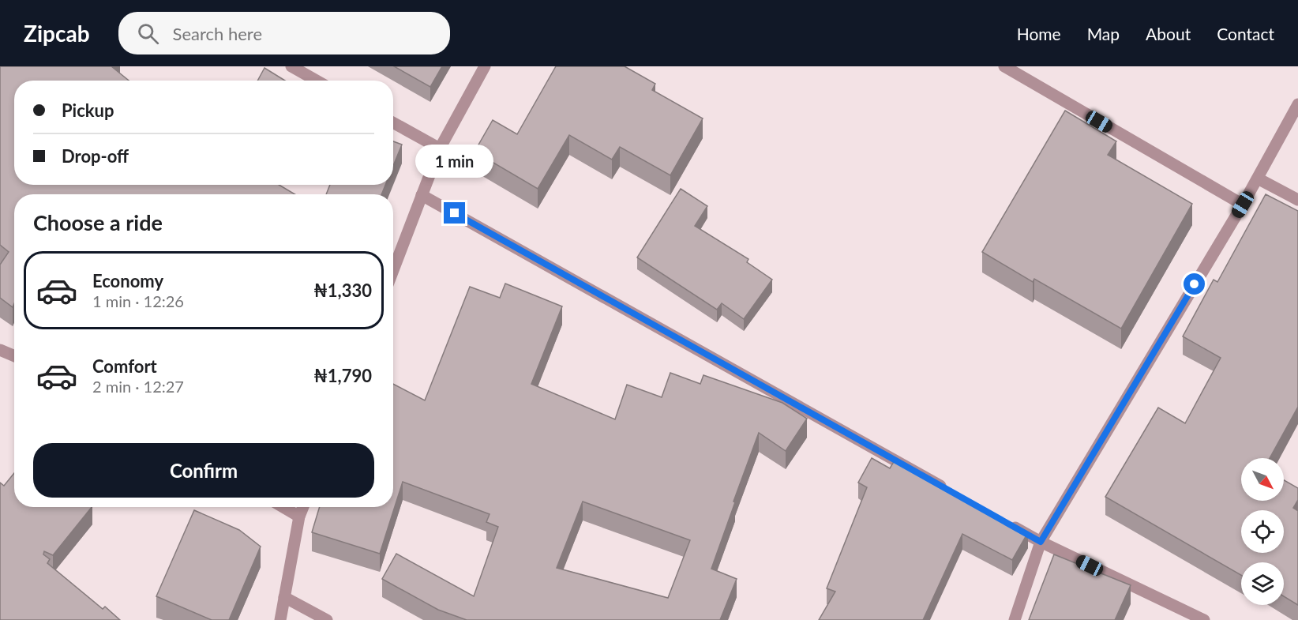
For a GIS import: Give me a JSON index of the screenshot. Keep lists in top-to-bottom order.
{
  "north": "bottom right",
  "page": {
    "header": "Zipcab",
    "search": "Search here",
    "nav": [
      "Home",
      "Map",
      "About",
      "Contact"
    ],
    "banner": ["Pickup", "Drop-off"],
    "bubble": "1 min",
    "heading": "Choose a ride",
    "list": [
      {
        "name": "Economy",
        "note": "1 min · 12:26",
        "value": "₦1,330"
      },
      {
        "name": "Comfort",
        "note": "2 min · 12:27",
        "value": "₦1,790"
      }
    ],
    "buttons": "Confirm"
  }
}
